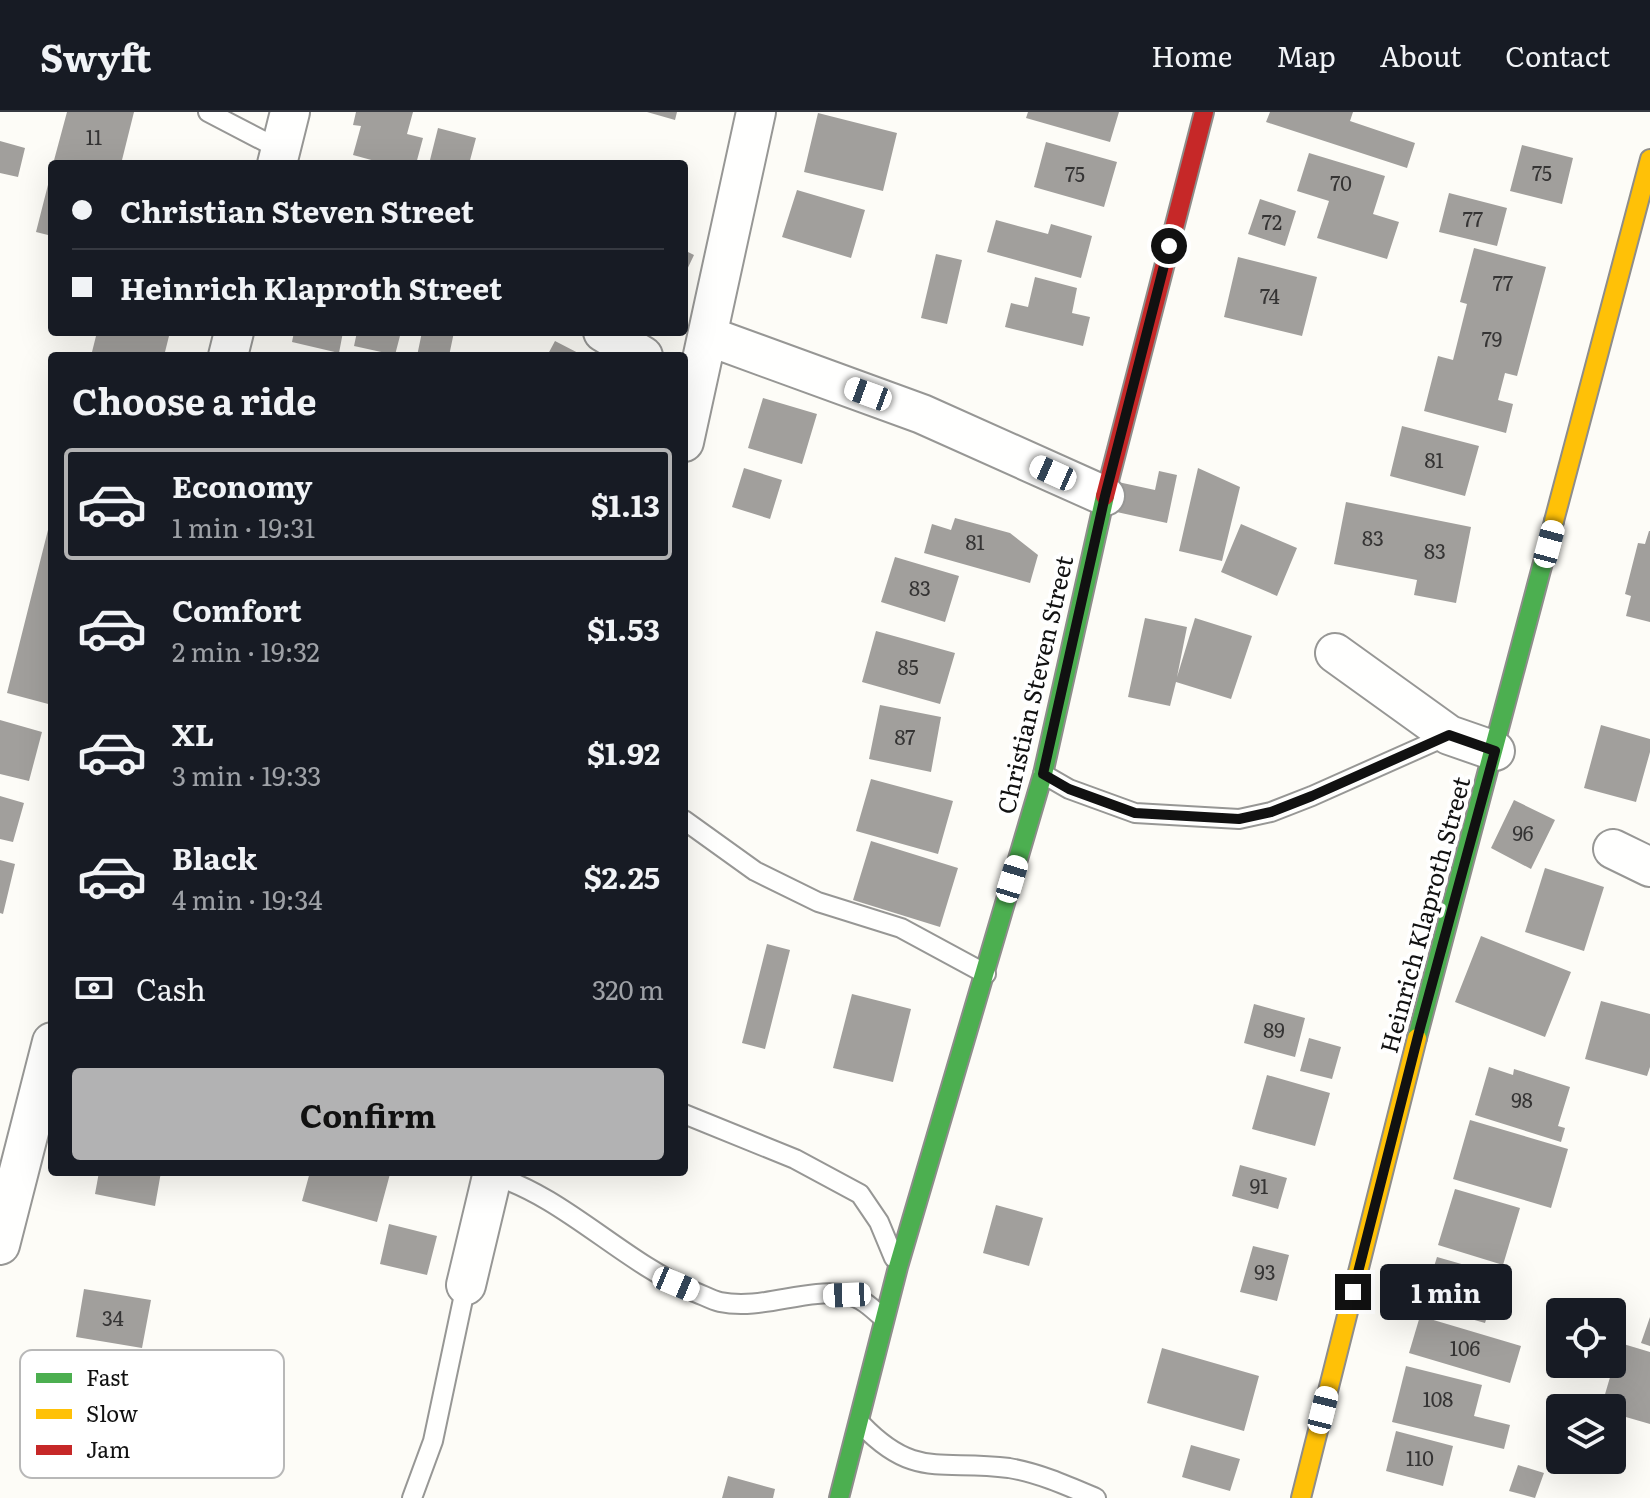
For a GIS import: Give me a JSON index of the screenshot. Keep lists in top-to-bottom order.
{
  "streets": {
    "street": ["Christian Steven Street", "Heinrich Klaproth Street"]
  },
  "house_numbers": [
    "11",
    "75",
    "75",
    "70",
    "77",
    "72",
    "77",
    "74",
    "79",
    "81",
    "83",
    "81",
    "83",
    "83",
    "85",
    "87",
    "96",
    "89",
    "98",
    "91",
    "93",
    "34",
    "106",
    "108",
    "110"
  ],
  "legend": ["Fast", "Slow", "Jam"],
  "page": {
    "header": "Swyft",
    "nav": [
      "Home",
      "Map",
      "About",
      "Contact"
    ],
    "banner": ["Christian Steven Street", "Heinrich Klaproth Street"],
    "heading": "Choose a ride",
    "list": [
      {
        "name": "Economy",
        "note": "1 min · 19:31",
        "value": "$1.13"
      },
      {
        "name": "Comfort",
        "note": "2 min · 19:32",
        "value": "$1.53"
      },
      {
        "name": "XL",
        "note": "3 min · 19:33",
        "value": "$1.92"
      },
      {
        "name": "Black",
        "note": "4 min · 19:34",
        "value": "$2.25"
      }
    ],
    "pay": ["Cash", "320 m"],
    "buttons": "Confirm",
    "bubble": "1 min"
  }
}
